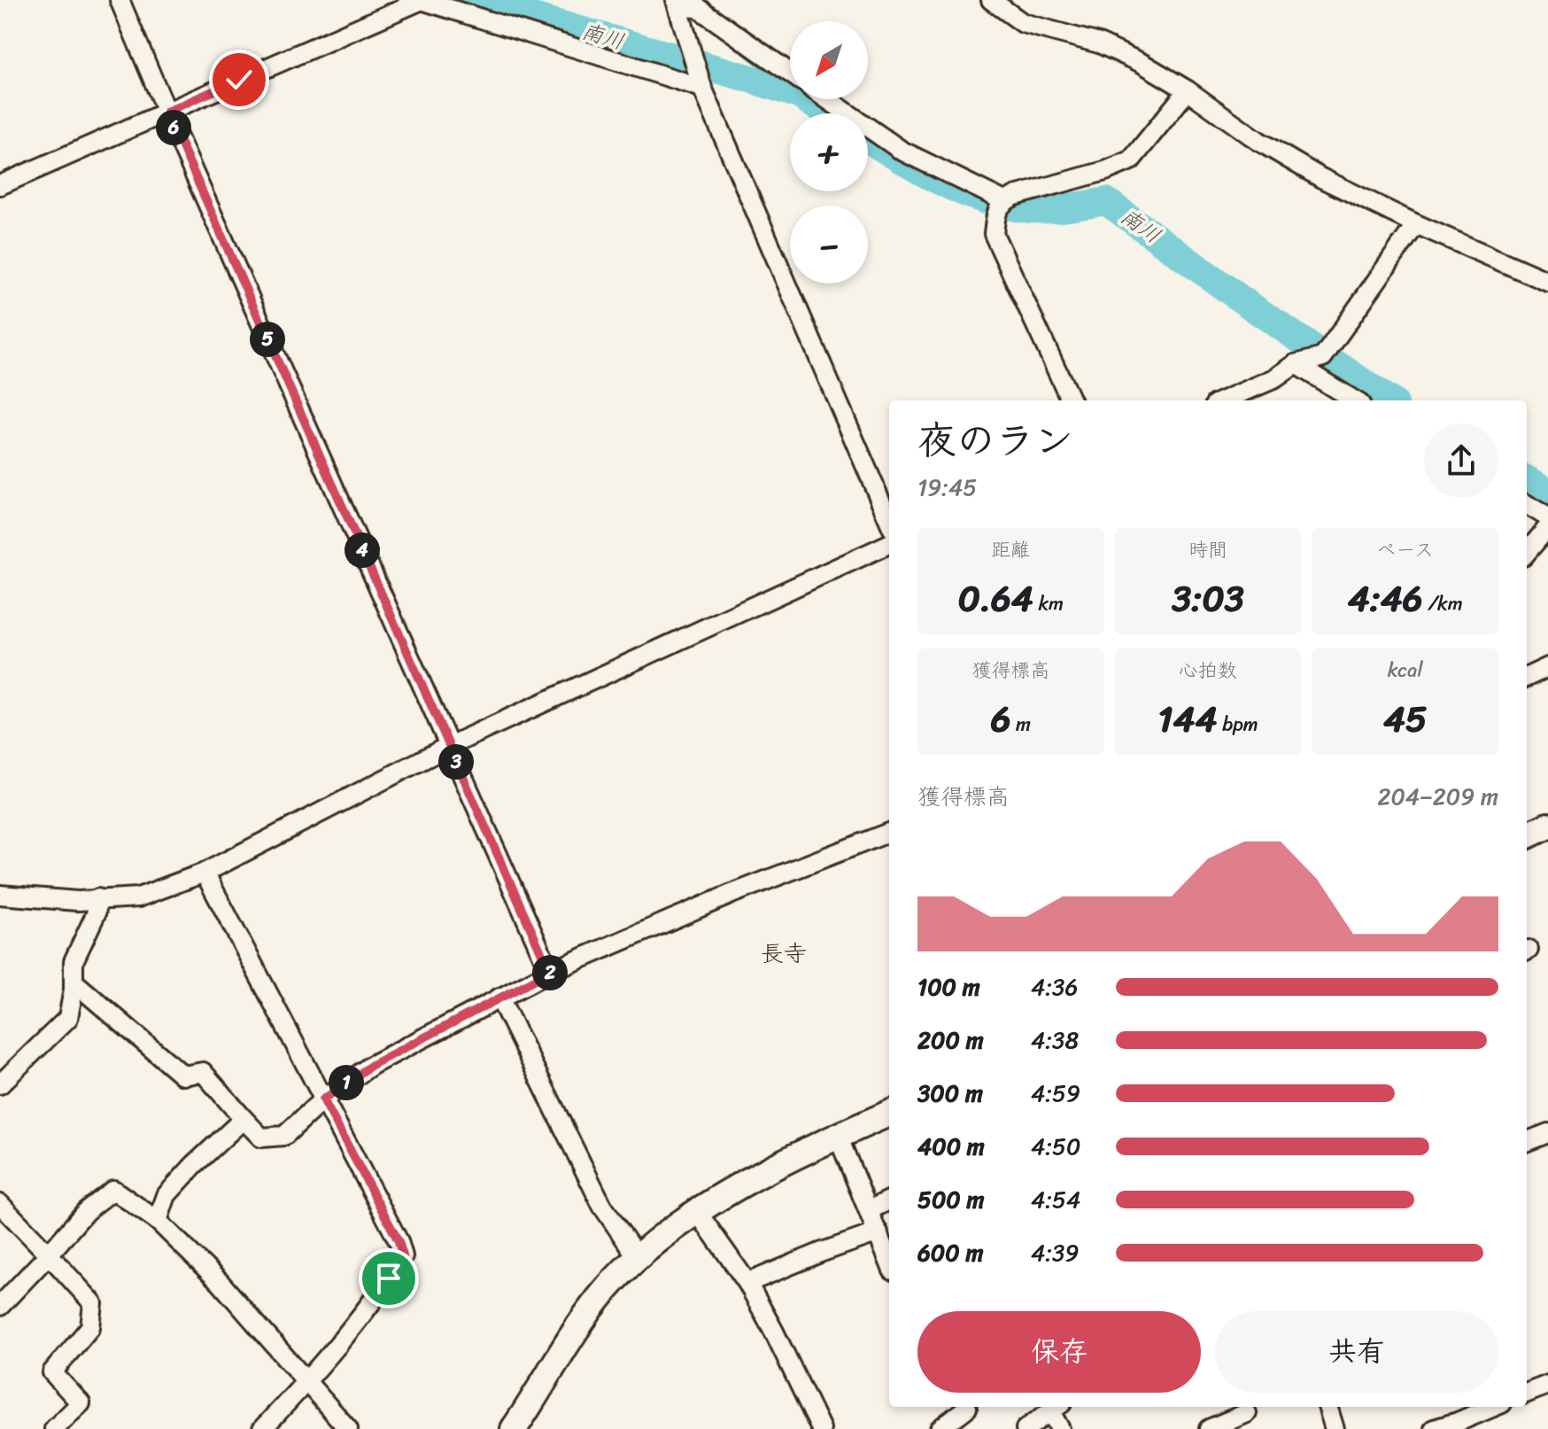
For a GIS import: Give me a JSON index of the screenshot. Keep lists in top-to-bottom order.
{
  "districts": ["長寺"],
  "water": ["南川"],
  "north": "bottom left",
  "page": {
    "map_buttons": ["+", "−"],
    "pins": [
      "6",
      "5",
      "4",
      "3",
      "2",
      "1"
    ],
    "heading": ["夜のラン", "19:45"],
    "stats": [
      ["距離", "0.64 km"],
      ["時間", "3:03"],
      ["ペース", "4:46 /km"],
      ["獲得標高", "6 m"],
      ["心拍数", "144 bpm"],
      ["kcal", "45"]
    ],
    "chart": ["獲得標高", "204–209 m"],
    "list": [
      {
        "name": "100 m",
        "note": "4:36"
      },
      {
        "name": "200 m",
        "note": "4:38"
      },
      {
        "name": "300 m",
        "note": "4:59"
      },
      {
        "name": "400 m",
        "note": "4:50"
      },
      {
        "name": "500 m",
        "note": "4:54"
      },
      {
        "name": "600 m",
        "note": "4:39"
      }
    ],
    "buttons": ["保存", "共有"]
  }
}
